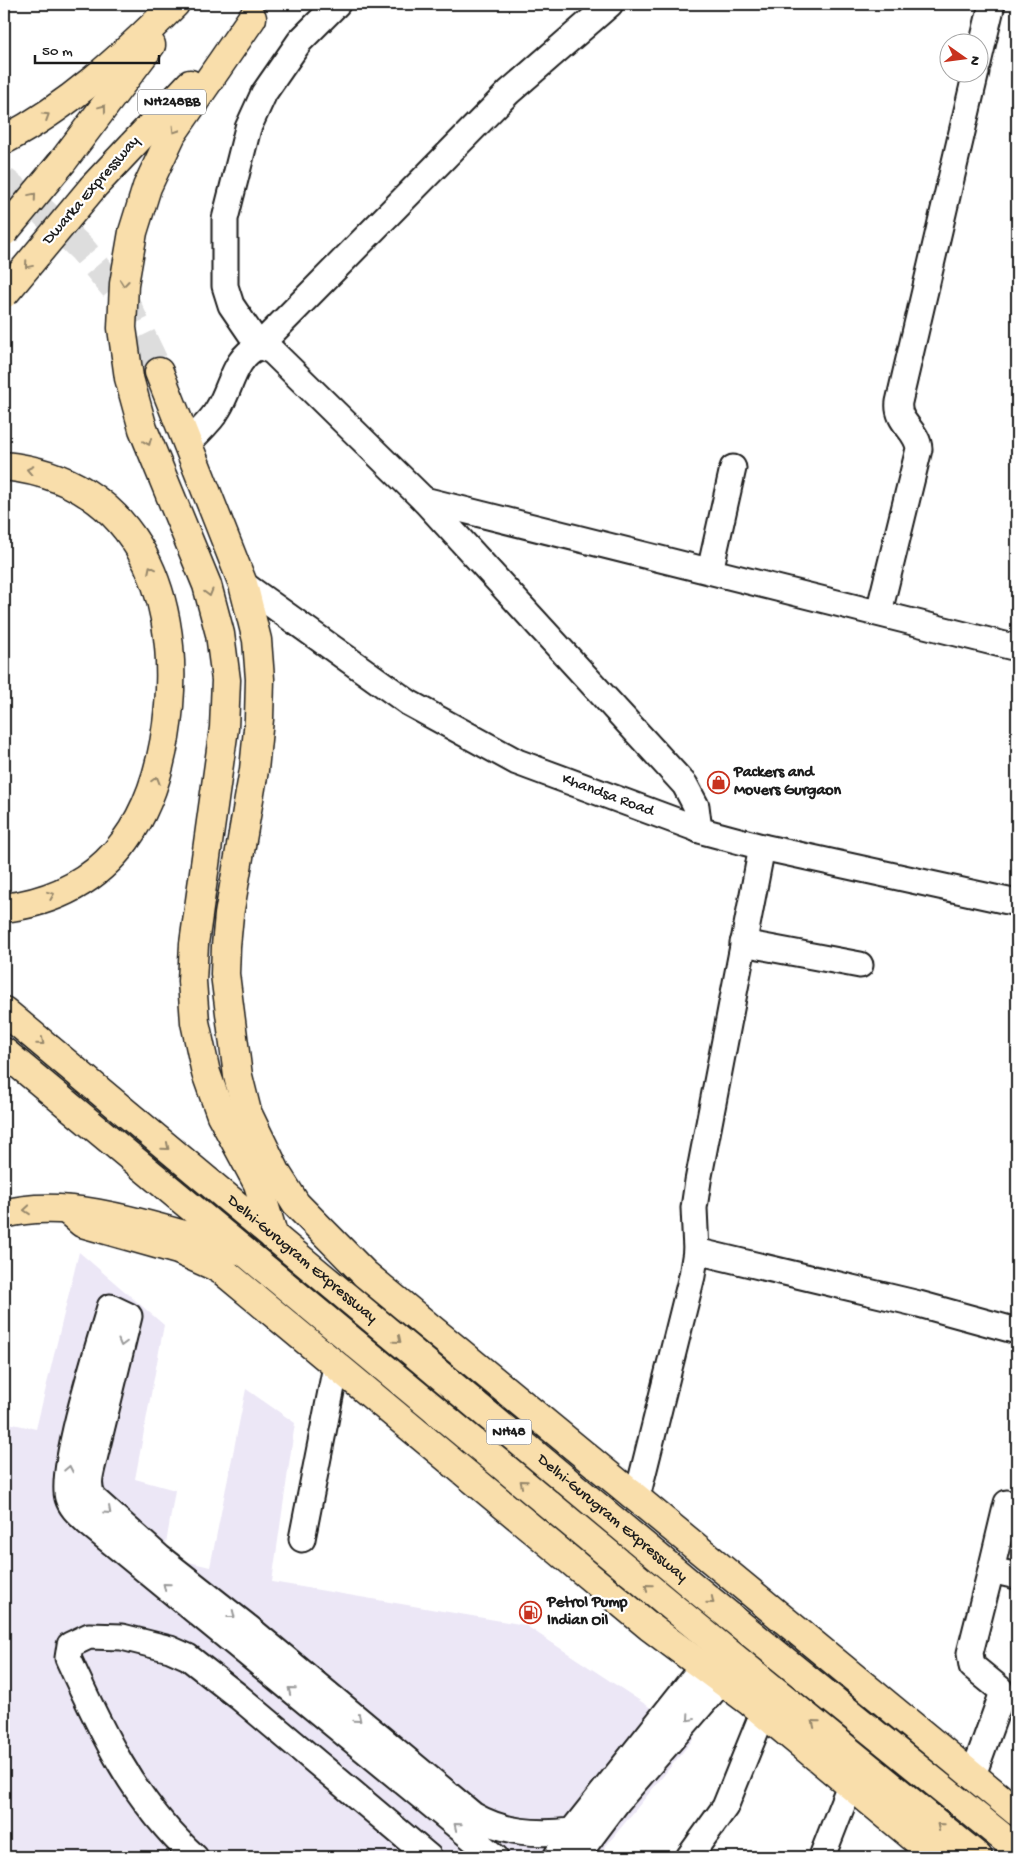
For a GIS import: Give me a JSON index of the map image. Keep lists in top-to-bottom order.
{
  "streets": {
    "main road": [
      "NH248BB",
      "Dwarka Expressway",
      "Delhi-Gurugram Expressway",
      "NH48"
    ],
    "street": ["Khandsa Road"]
  },
  "places": {
    "shop": ["Packers and Movers Gurgaon"],
    "fuel station": ["Petrol Pump Indian Oil"]
  },
  "scale_bar": "50 m",
  "north": "right"
}
